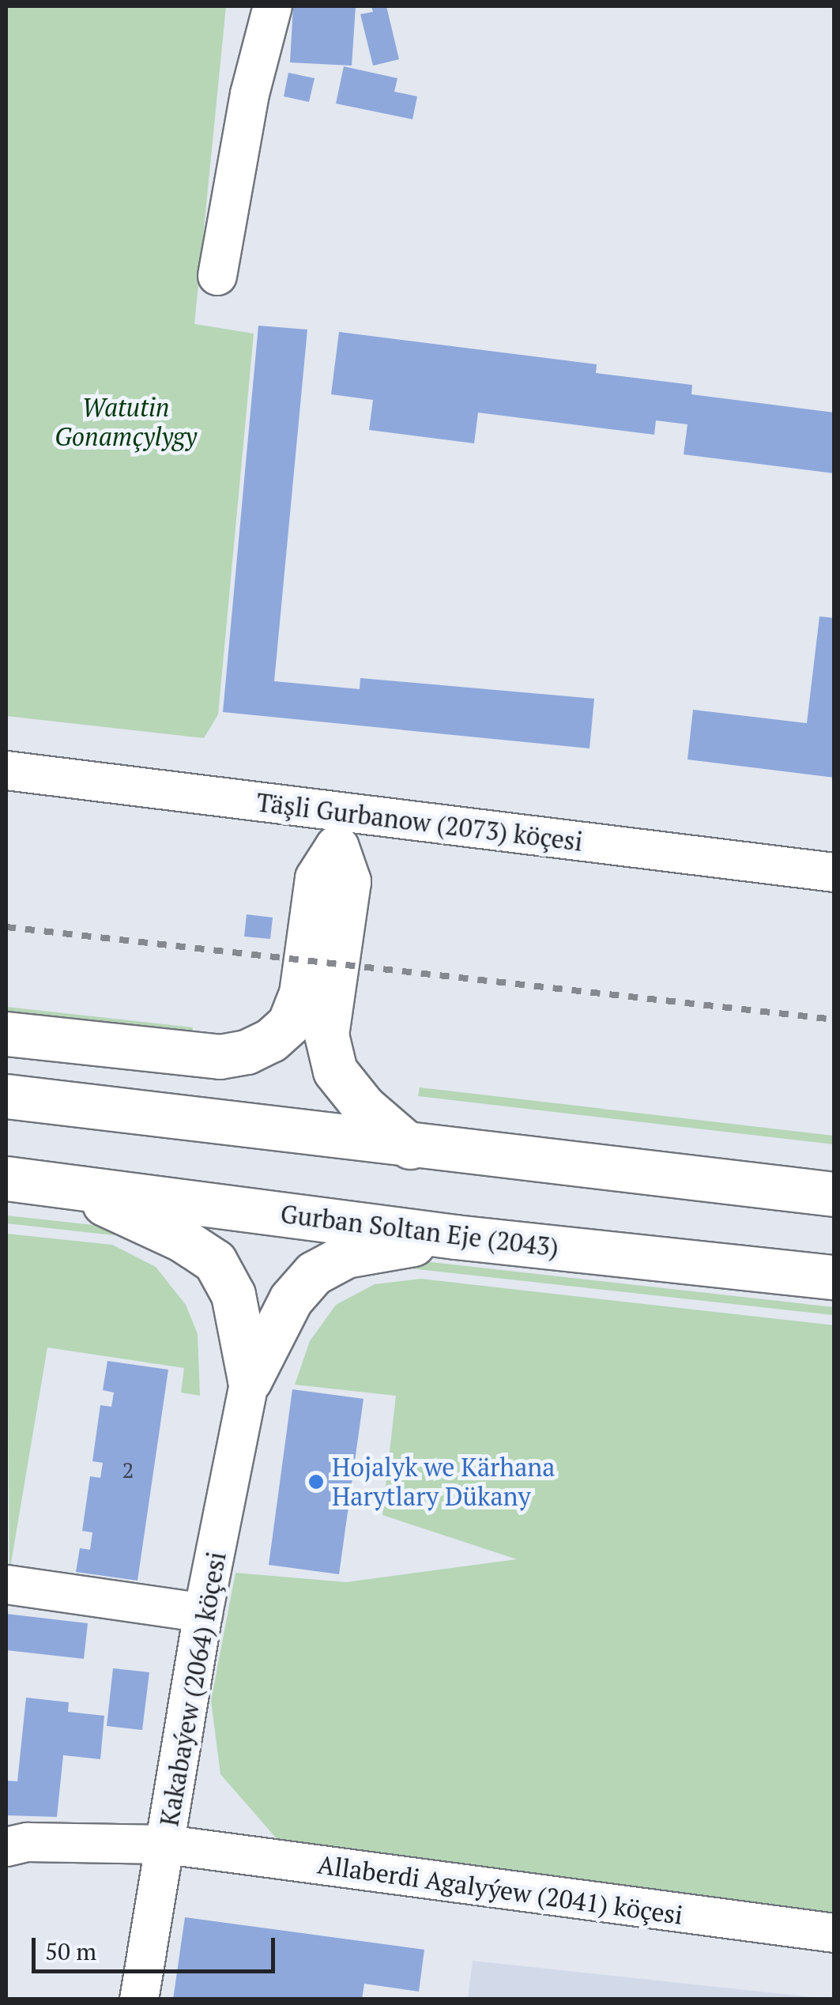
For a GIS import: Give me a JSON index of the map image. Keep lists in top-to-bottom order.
{
  "streets": {
    "highway": ["Gurban Soltan Eje (2043)"],
    "street": ["Täşli Gurbanow (2073) köçesi", "Kakabaýew (2064) köçesi", "Allaberdi Agalyýew (2041) köçesi"]
  },
  "crossings": [
    ["Kakabaýew (2064) köçesi", "Allaberdi Agalyýew (2041) köçesi"]
  ],
  "parks": ["Watutin Gonamçylygy"],
  "places": ["Hojalyk we Kärhana Harytlary Dükany"],
  "house_numbers": ["2"],
  "scale_bar": "50 m"
}
